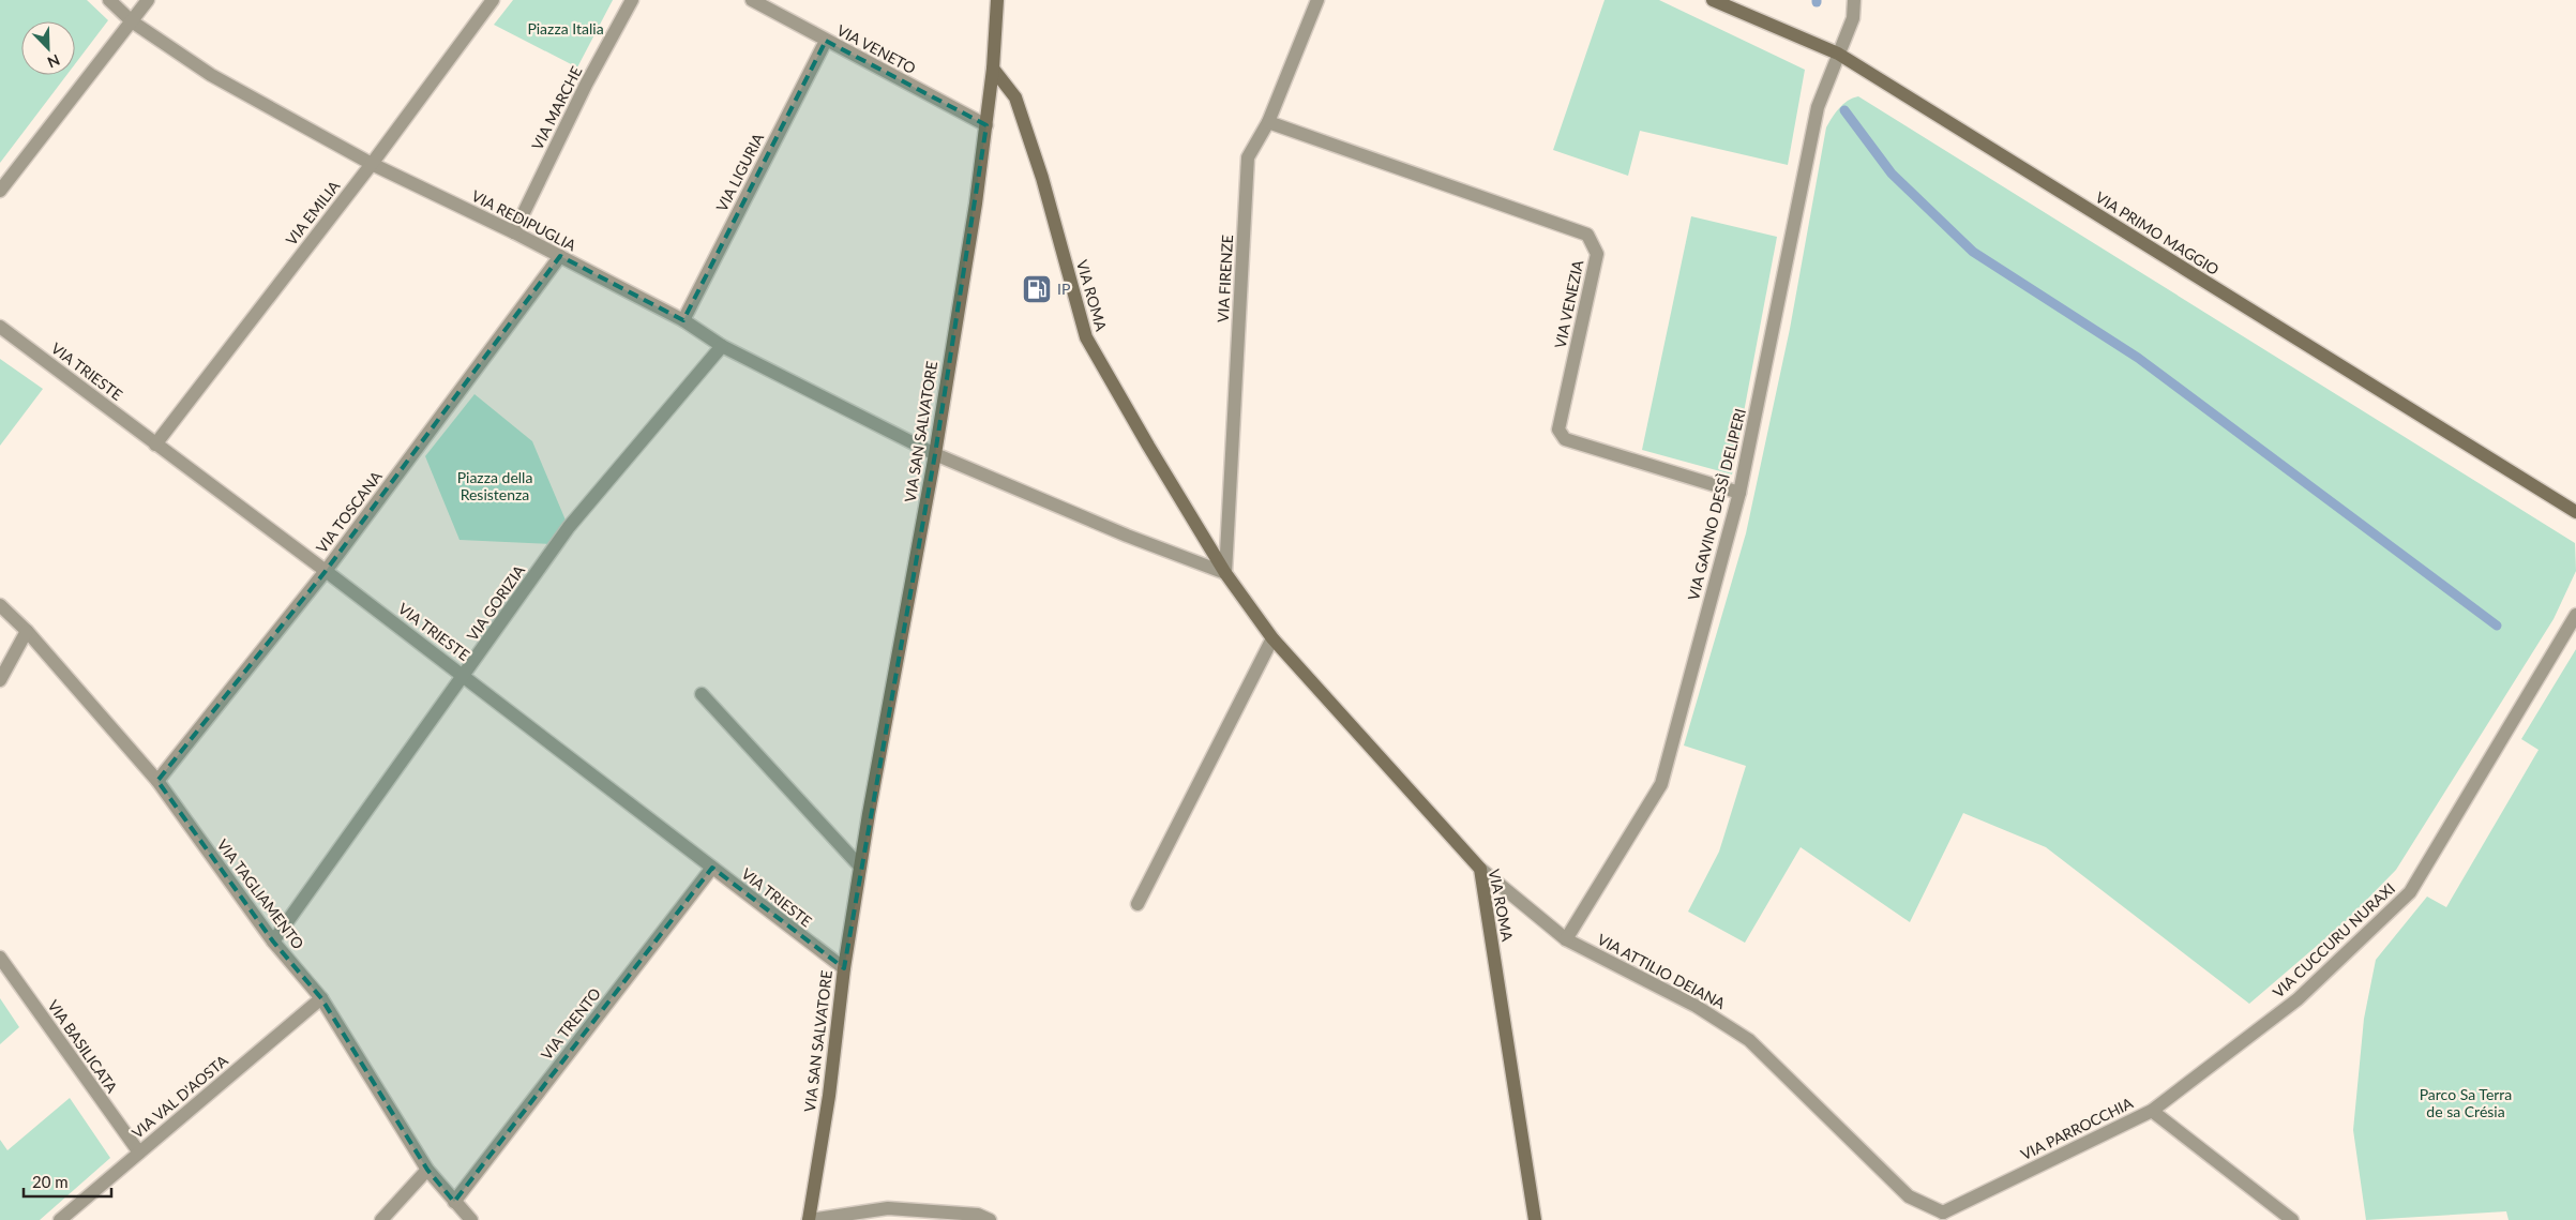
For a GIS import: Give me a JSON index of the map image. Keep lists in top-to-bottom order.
{
  "streets": {
    "street": [
      "VIA VENETO",
      "VIA MARCHE",
      "VIA LIGURIA",
      "VIA EMILIA",
      "VIA REDIPUGLIA",
      "VIA PRIMO MAGGIO",
      "VIA FIRENZE",
      "VIA ROMA",
      "VIA VENEZIA",
      "VIA TRIESTE",
      "VIA SAN SALVATORE",
      "VIA GAVINO DESSÌ DELIPERI",
      "VIA TOSCANA",
      "VIA GORIZIA",
      "VIA TAGLIAMENTO",
      "VIA CUCCURU NURAXI",
      "VIA ATTILIO DEIANA",
      "VIA TRENTO",
      "VIA BASILICATA",
      "VIA VAL D'AOSTA",
      "VIA PARROCCHIA"
    ]
  },
  "crossings": [
    ["VIA VENETO", "VIA LIGURIA"],
    ["VIA VENETO", "VIA SAN SALVATORE"],
    ["VIA MARCHE", "VIA REDIPUGLIA"],
    ["VIA LIGURIA", "VIA REDIPUGLIA"],
    ["VIA EMILIA", "VIA REDIPUGLIA"],
    ["VIA EMILIA", "VIA TRIESTE"],
    ["VIA REDIPUGLIA", "VIA SAN SALVATORE"],
    ["VIA REDIPUGLIA", "VIA TOSCANA"],
    ["VIA REDIPUGLIA", "VIA GORIZIA"],
    ["VIA PRIMO MAGGIO", "VIA GAVINO DESSÌ DELIPERI"],
    ["VIA FIRENZE", "VIA ROMA"],
    ["VIA FIRENZE", "VIA VENEZIA"],
    ["VIA ROMA", "VIA SAN SALVATORE"],
    ["VIA ROMA", "VIA ATTILIO DEIANA"],
    ["VIA VENEZIA", "VIA GAVINO DESSÌ DELIPERI"],
    ["VIA TRIESTE", "VIA SAN SALVATORE"],
    ["VIA TRIESTE", "VIA TOSCANA"],
    ["VIA TRIESTE", "VIA GORIZIA"],
    ["VIA TRIESTE", "VIA TRENTO"],
    ["VIA GAVINO DESSÌ DELIPERI", "VIA ATTILIO DEIANA"],
    ["VIA TOSCANA", "VIA TAGLIAMENTO"],
    ["VIA GORIZIA", "VIA TAGLIAMENTO"],
    ["VIA TAGLIAMENTO", "VIA TRENTO"],
    ["VIA TAGLIAMENTO", "VIA VAL D'AOSTA"],
    ["VIA CUCCURU NURAXI", "VIA PARROCCHIA"],
    ["VIA ATTILIO DEIANA", "VIA PARROCCHIA"],
    ["VIA BASILICATA", "VIA VAL D'AOSTA"]
  ],
  "parks": ["Piazza Italia", "Piazza della Resistenza", "Parco Sa Terra de sa Crésia"],
  "places": {
    "fuel station": ["IP"]
  },
  "scale_bar": "20 m",
  "north": "bottom right"
}
